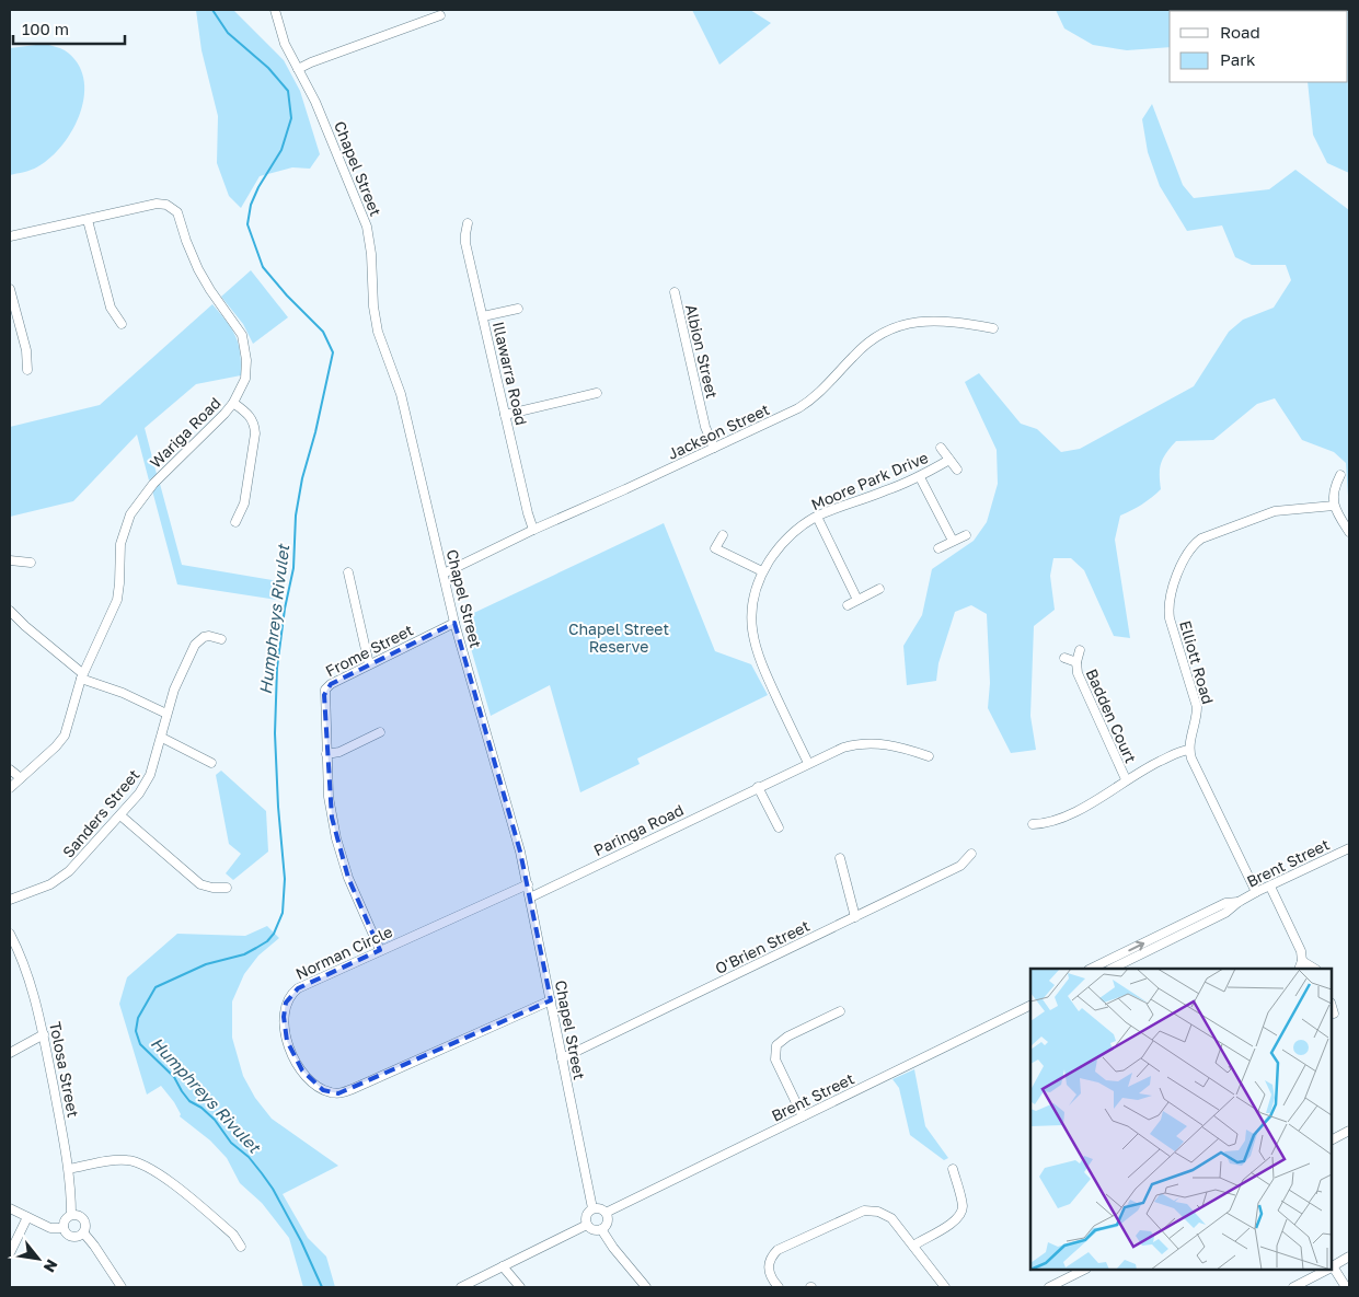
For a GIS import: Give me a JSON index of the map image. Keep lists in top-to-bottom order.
{
  "streets": {
    "street": [
      "Chapel Street",
      "Albion Street",
      "Illawarra Road",
      "Jackson Street",
      "Wariga Road",
      "Moore Park Drive",
      "Frome Street",
      "Elliott Road",
      "Badden Court",
      "Sanders Street",
      "Paringa Road",
      "Brent Street",
      "O'Brien Street",
      "Norman Circle",
      "Tolosa Street"
    ]
  },
  "crossings": [
    ["Chapel Street", "Jackson Street"],
    ["Chapel Street", "Frome Street"],
    ["Chapel Street", "Paringa Road"],
    ["Chapel Street", "Brent Street"],
    ["Chapel Street", "O'Brien Street"],
    ["Chapel Street", "Norman Circle"],
    ["Albion Street", "Jackson Street"],
    ["Illawarra Road", "Jackson Street"],
    ["Moore Park Drive", "Paringa Road"],
    ["Frome Street", "Norman Circle"]
  ],
  "water": ["Humphreys Rivulet"],
  "parks": ["Chapel Street Reserve"],
  "legend": ["Road", "Park"],
  "scale_bar": "100 m",
  "north": "bottom right"
}
